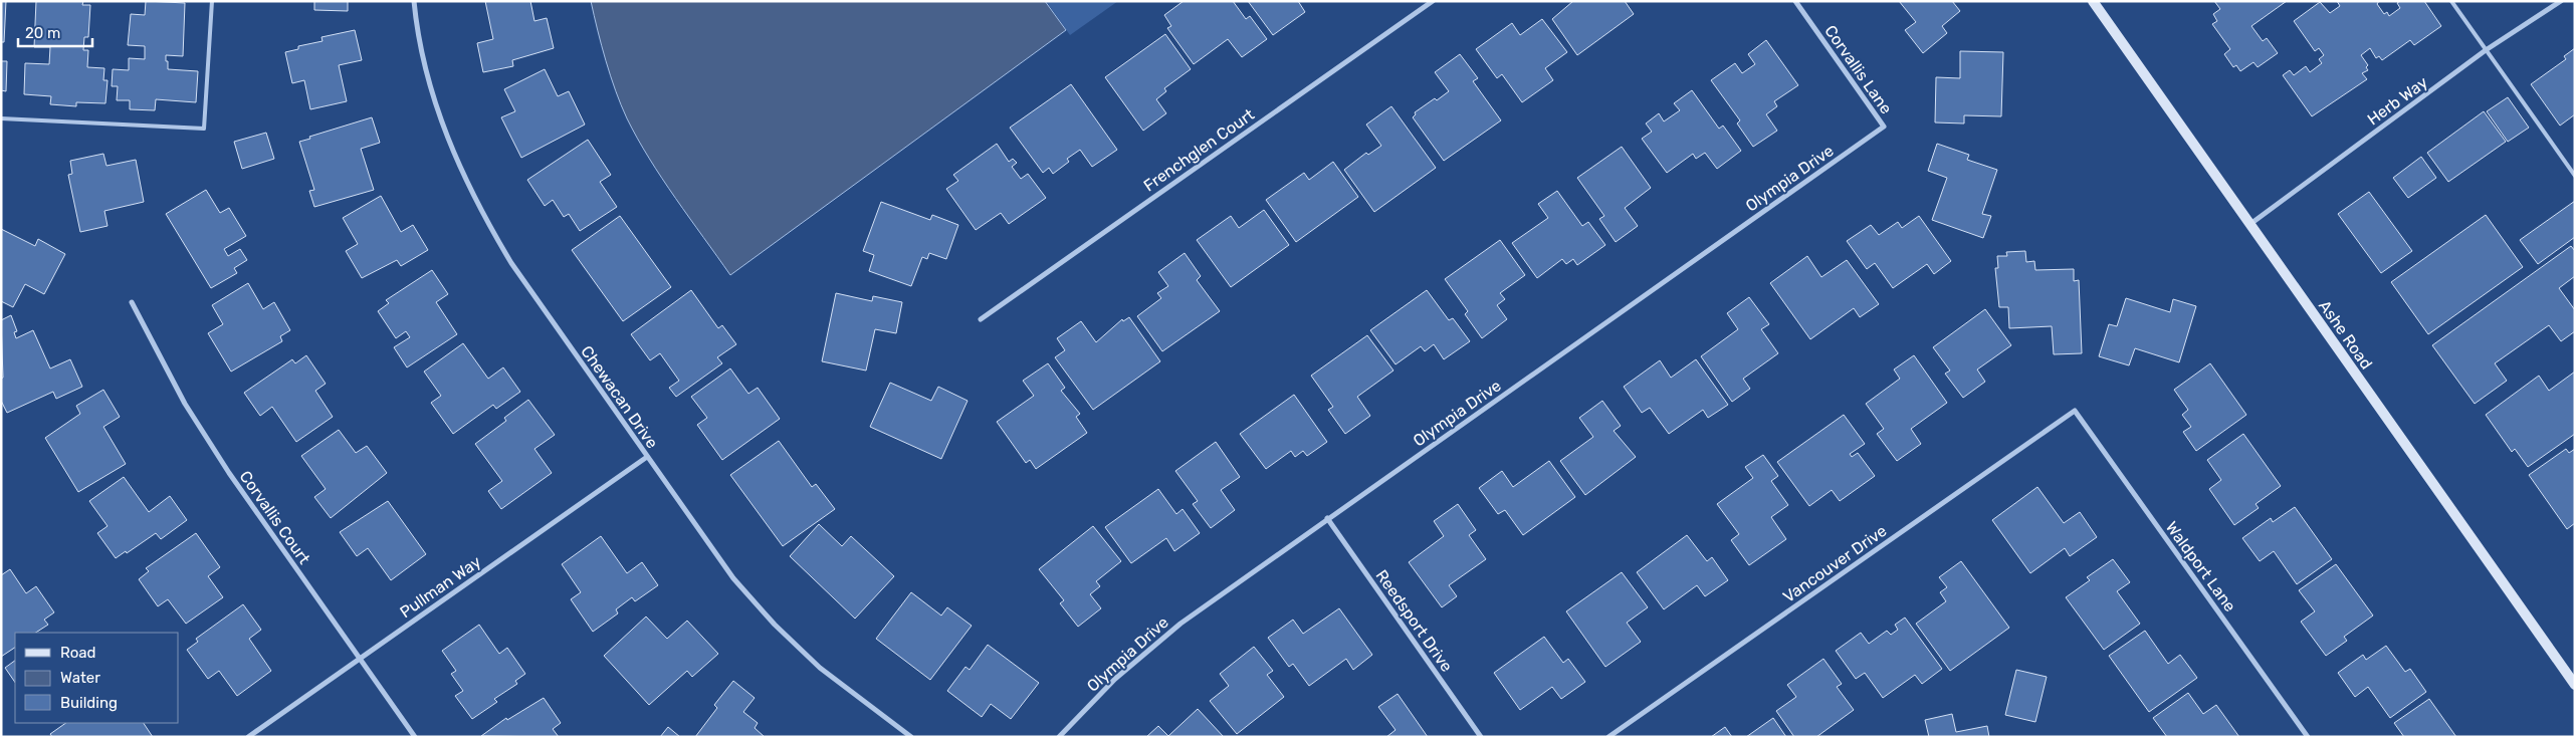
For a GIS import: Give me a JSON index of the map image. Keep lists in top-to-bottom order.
{
  "streets": {
    "street": [
      "Corvallis Lane",
      "Herb Way",
      "Frenchglen Court",
      "Olympia Drive",
      "Ashe Road",
      "Chewacan Drive",
      "Corvallis Court",
      "Vancouver Drive",
      "Waldport Lane",
      "Pullman Way",
      "Reedsport Drive"
    ]
  },
  "crossings": [
    ["Corvallis Lane", "Olympia Drive"],
    ["Herb Way", "Ashe Road"],
    ["Olympia Drive", "Reedsport Drive"],
    ["Chewacan Drive", "Pullman Way"],
    ["Corvallis Court", "Pullman Way"],
    ["Vancouver Drive", "Waldport Lane"]
  ],
  "legend": ["Road", "Water", "Building"],
  "scale_bar": "20 m"
}
